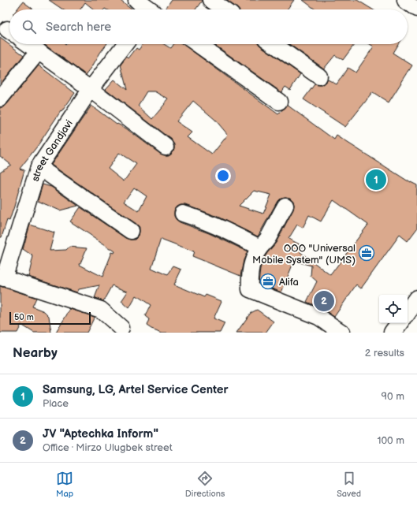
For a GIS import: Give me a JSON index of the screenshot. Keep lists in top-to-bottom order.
{
  "streets": {
    "street": ["street Gandjavi"]
  },
  "places": {
    "office": ["ООО \"Universal Mobile System\" (UMS)", "Alifa"]
  },
  "scale_bar": "50 m",
  "page": {
    "search": "Search here",
    "pins": ["1", "2"],
    "scale": "50 m",
    "heading": ["Nearby", "2 results"],
    "list": [
      {
        "mark": "1",
        "name": "Samsung, LG, Artel Service Center",
        "note": "Place",
        "value": "90 m"
      },
      {
        "mark": "2",
        "name": "JV \"Aptechka Inform\"",
        "note": "Office · Mirzo Ulugbek street",
        "value": "100 m"
      }
    ],
    "nav": ["Map", "Directions", "Saved"]
  }
}
